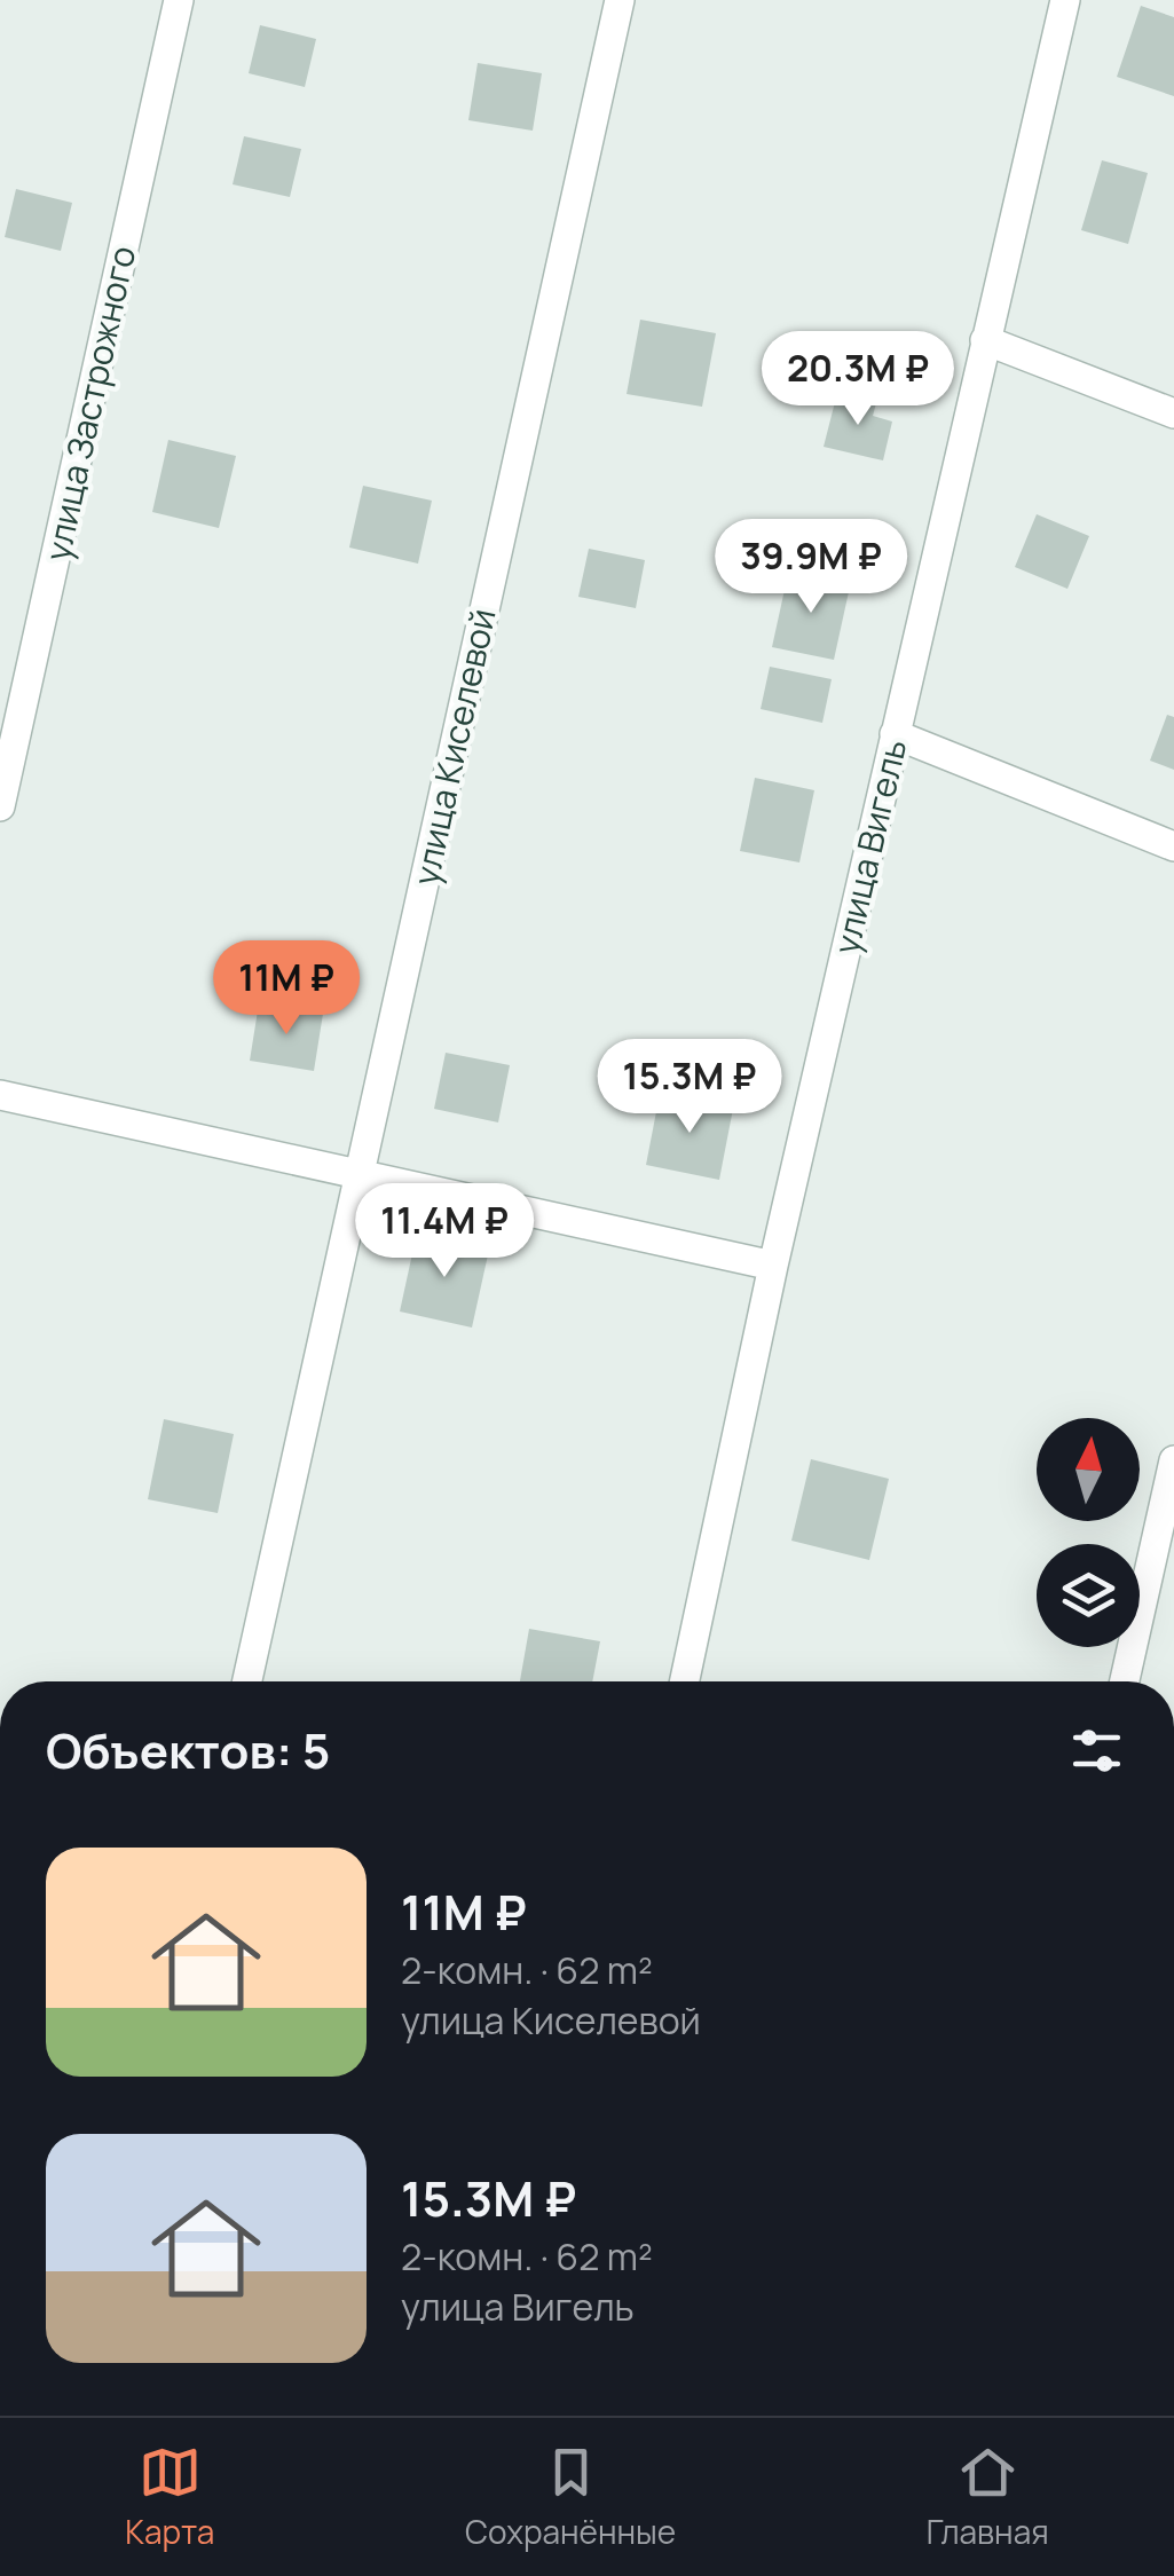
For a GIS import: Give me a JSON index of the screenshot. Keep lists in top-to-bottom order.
{
  "streets": {
    "street": ["улица Застрожного", "улица Киселевой", "улица Вигель"]
  },
  "north": "top",
  "page": {
    "price": [
      "20.3M ₽",
      "39.9M ₽",
      "11M ₽",
      "15.3M ₽",
      "11.4M ₽"
    ],
    "heading": "Объектов: 5",
    "list": [
      {
        "name": "11M ₽",
        "note": "2-комн. · 62 m² · улица Киселевой"
      },
      {
        "name": "15.3M ₽",
        "note": "2-комн. · 62 m² · улица Вигель"
      }
    ],
    "tabs": ["Карта", "Сохранённые", "Главная"]
  }
}
